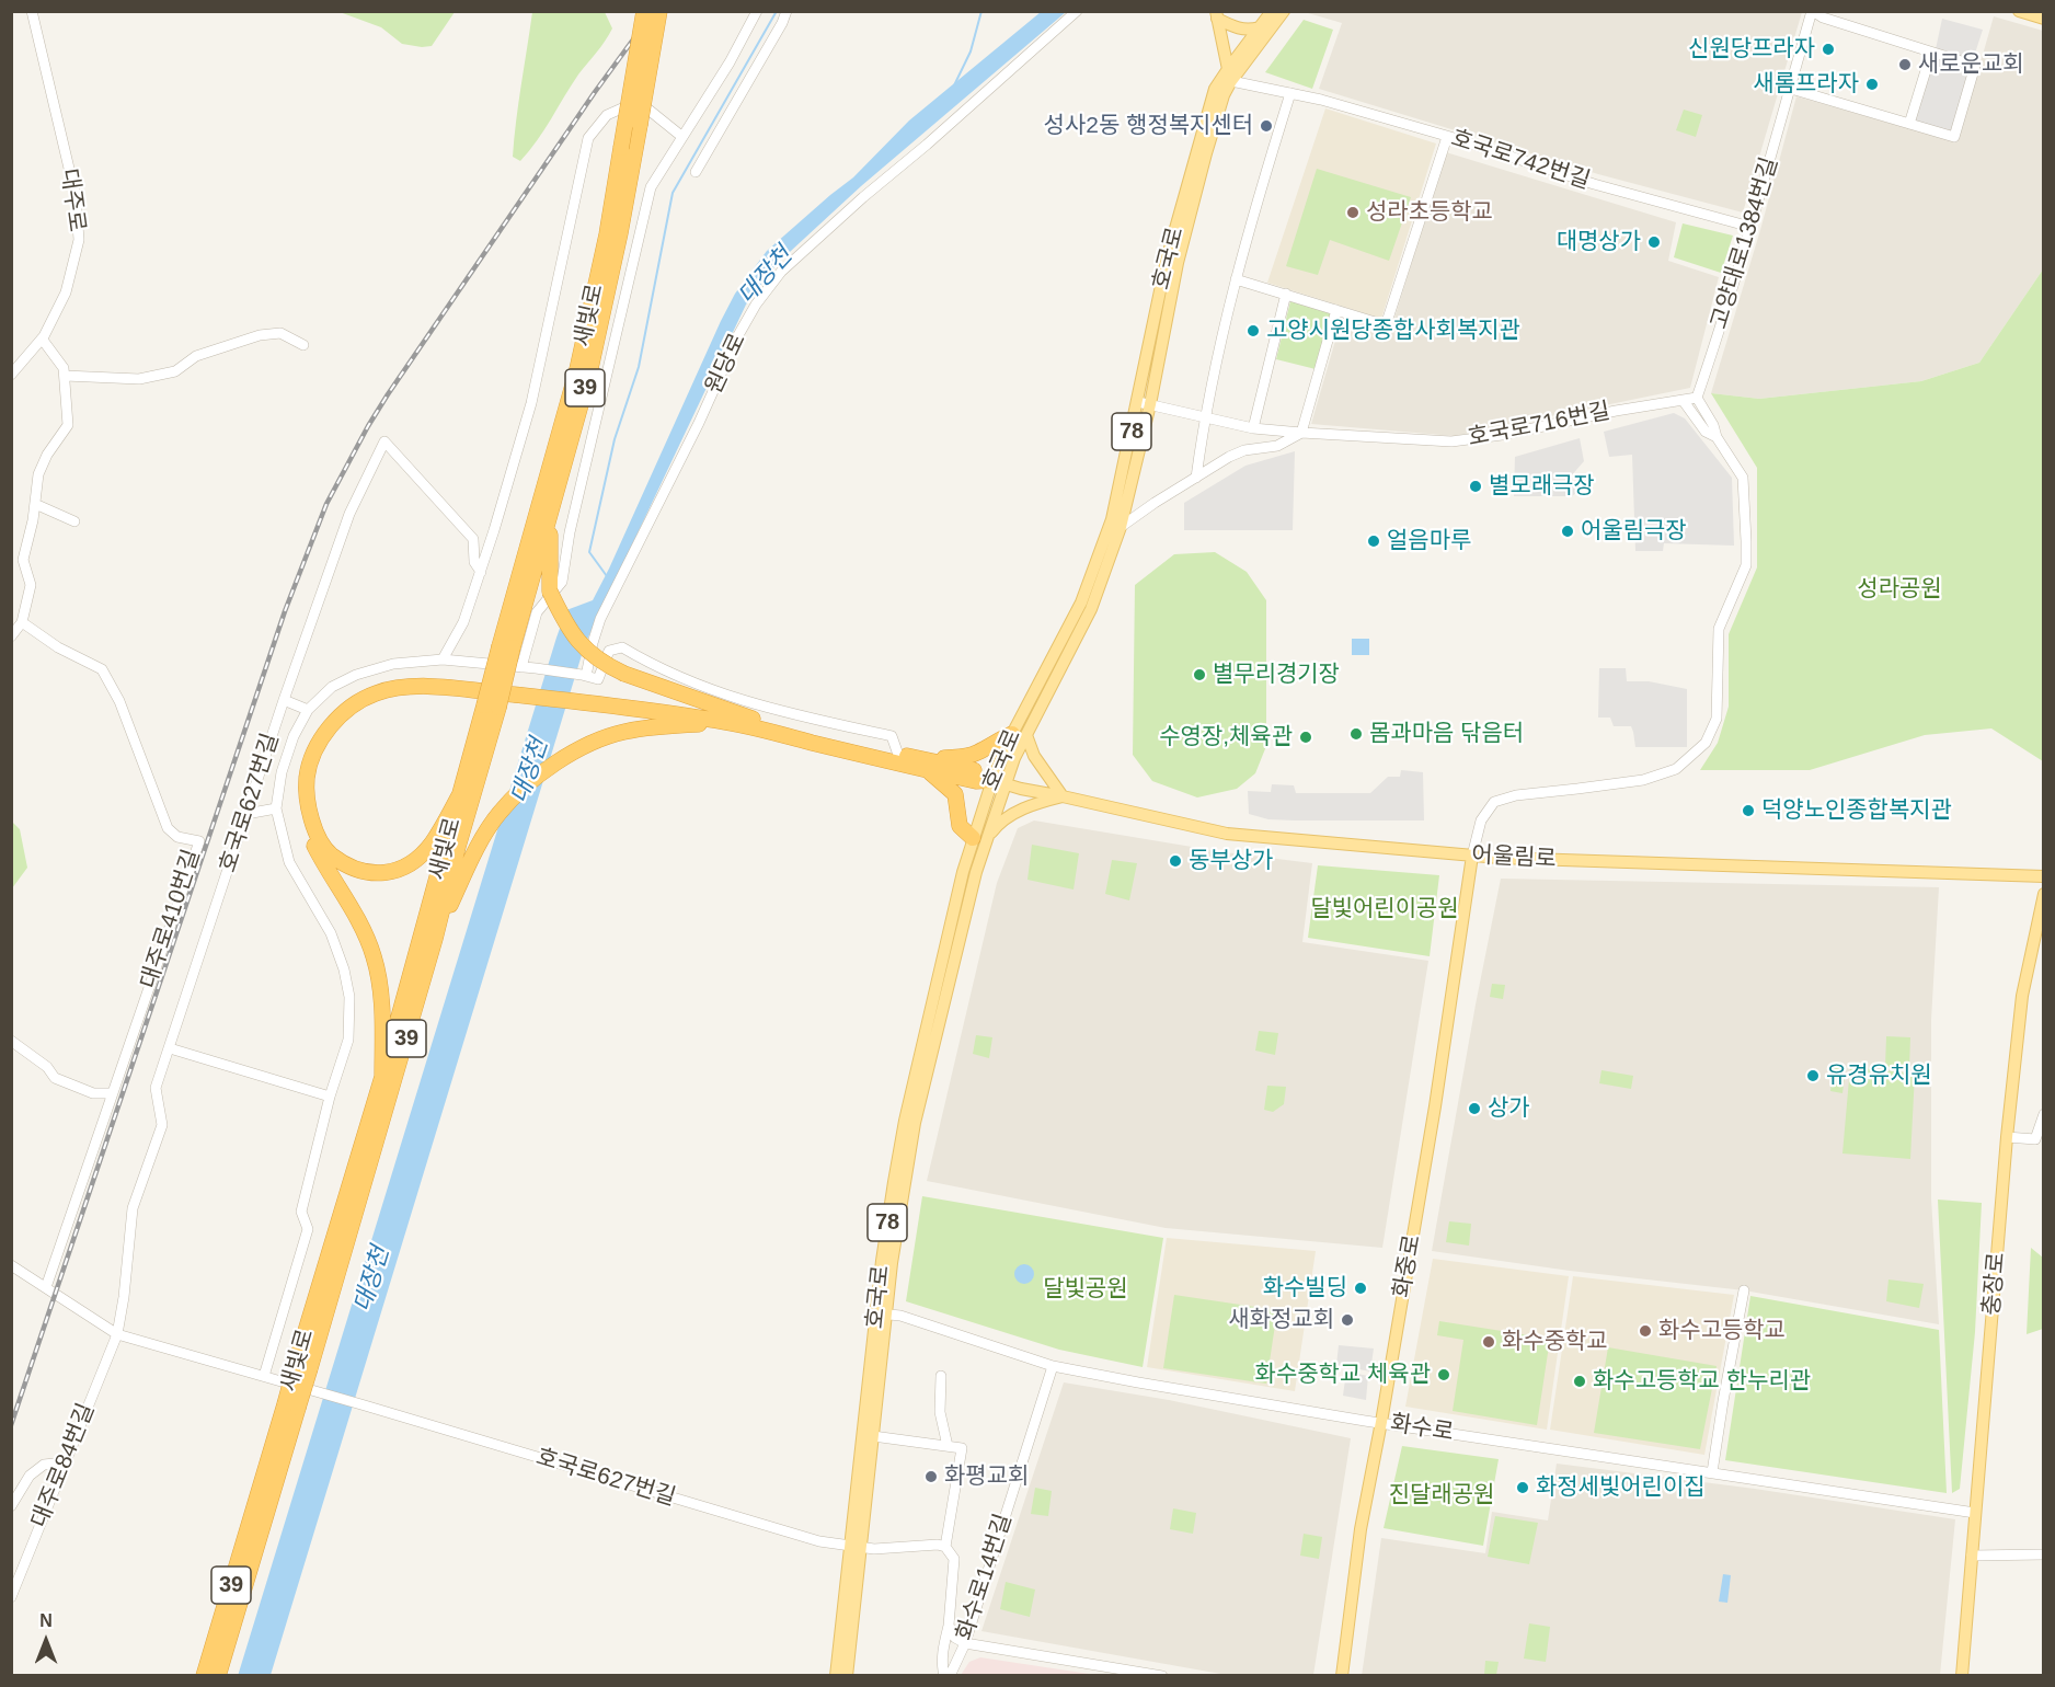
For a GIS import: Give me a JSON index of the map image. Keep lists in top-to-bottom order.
{
  "streets": {
    "highway": ["새빛로", "39"],
    "main road": [
      "호국로",
      "78",
      "어울림로",
      "화중로",
      "충장로"
    ],
    "street": [
      "호국로742번길",
      "대주로",
      "고양대로1384번길",
      "원당로",
      "호국로716번길",
      "호국로627번길",
      "대주로410번길",
      "화수로",
      "대주로84번길",
      "화수로14번길"
    ]
  },
  "crossings": [
    ["호국로742번길", "고양대로1384번길"],
    ["호국로742번길", "호국로"],
    ["고양대로1384번길", "호국로716번길"],
    ["호국로", "호국로716번길"],
    ["호국로", "호국로627번길"],
    ["호국로", "어울림로"],
    ["호국로", "화수로"],
    ["호국로627번길", "대주로84번길"],
    ["어울림로", "화중로"],
    ["화중로", "화수로"],
    ["충장로", "화수로"],
    ["화수로", "화수로14번길"]
  ],
  "water": ["대장천"],
  "parks": [
    "성라공원",
    "달빛어린이공원",
    "달빛공원",
    "진달래공원"
  ],
  "places": [
    "신원당프라자",
    "새로운교회",
    "새롬프라자",
    "성사2동 행정복지센터",
    "성라초등학교",
    "대명상가",
    "고양시원당종합사회복지관",
    "별모래극장",
    "어울림극장",
    "얼음마루",
    "별무리경기장",
    "몸과마음 닦음터",
    "수영장,체육관",
    "덕양노인종합복지관",
    "동부상가",
    "유경유치원",
    "상가",
    "화수빌딩",
    "새화정교회",
    "화수고등학교",
    "화수중학교",
    "화수중학교 체육관",
    "화수고등학교 한누리관",
    "화평교회",
    "화정세빛어린이집"
  ],
  "north": "top"
}
